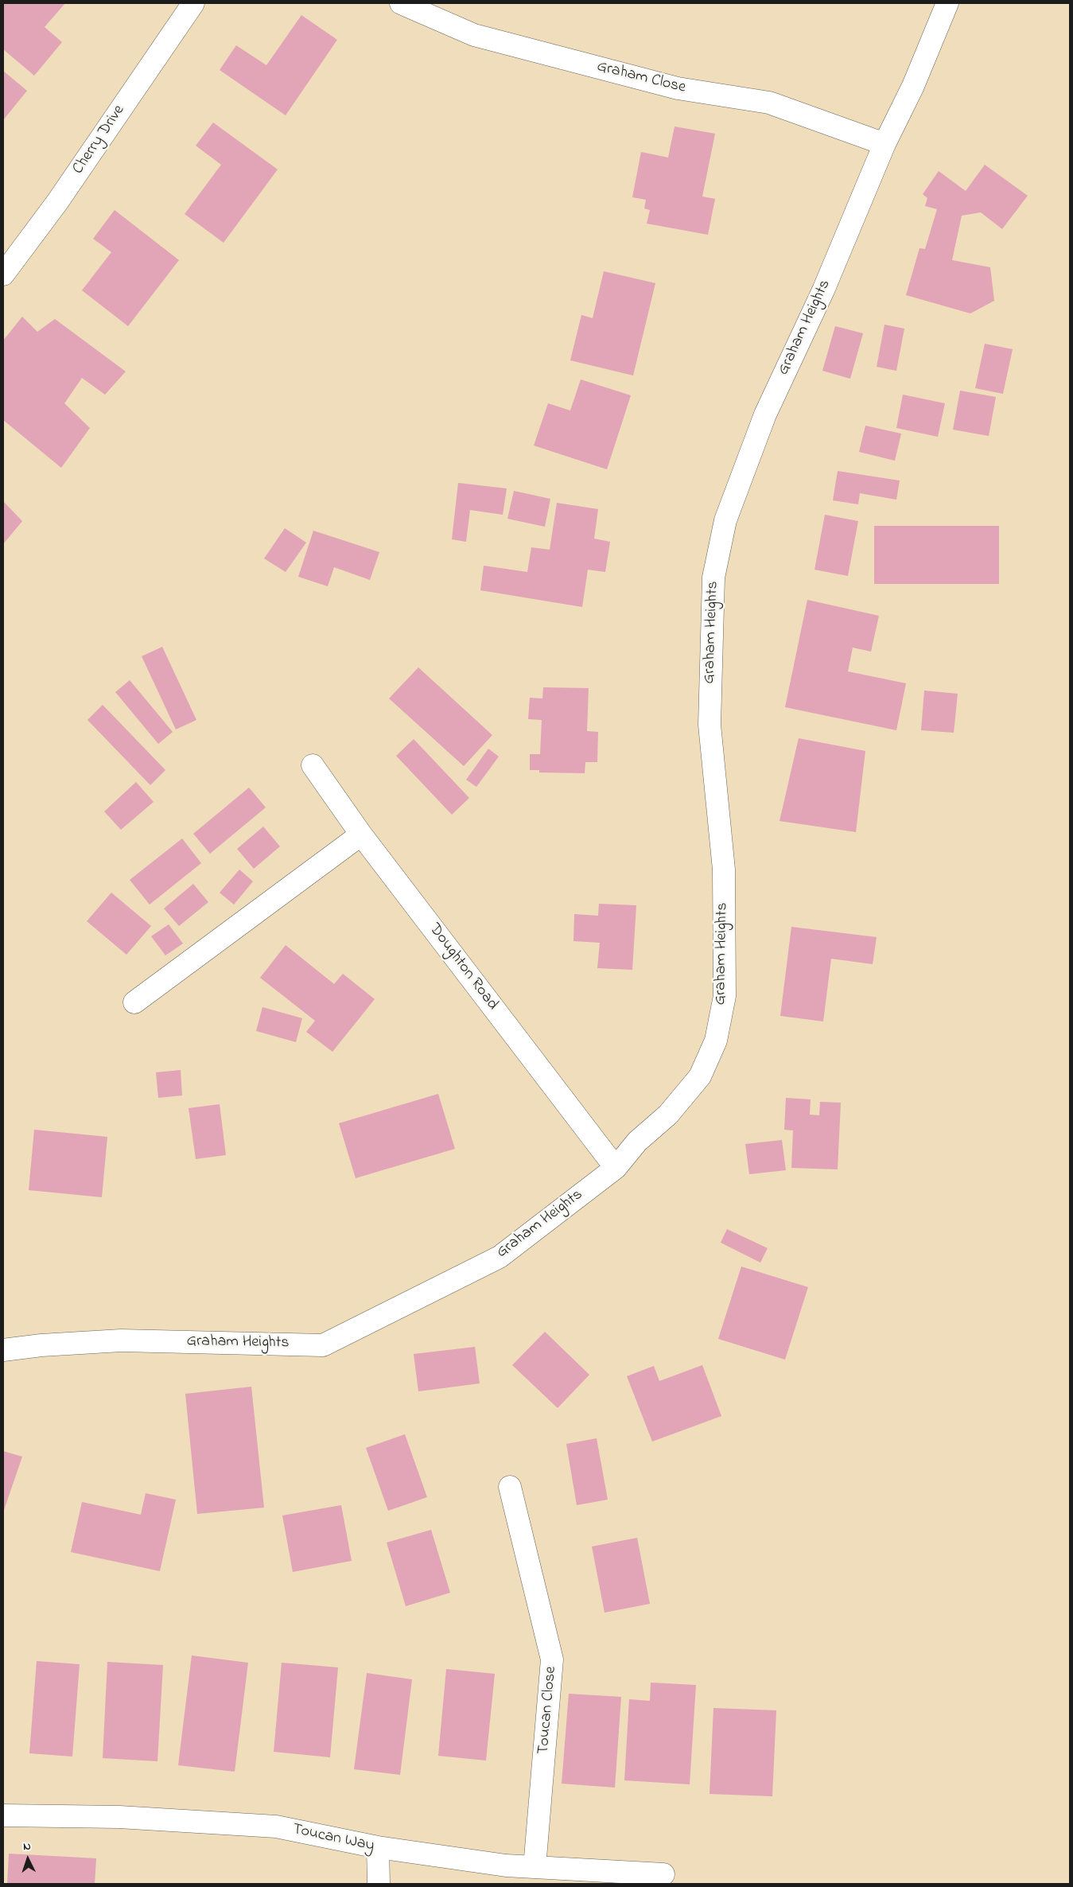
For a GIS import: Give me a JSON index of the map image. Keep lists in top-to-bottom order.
{
  "streets": {
    "street": [
      "Graham Close",
      "Cherry Drive",
      "Graham Heights",
      "Doughton Road",
      "Toucan Close",
      "Toucan Way"
    ]
  },
  "crossings": [
    ["Graham Close", "Graham Heights"],
    ["Graham Heights", "Doughton Road"],
    ["Toucan Close", "Toucan Way"]
  ],
  "north": "top"
}
